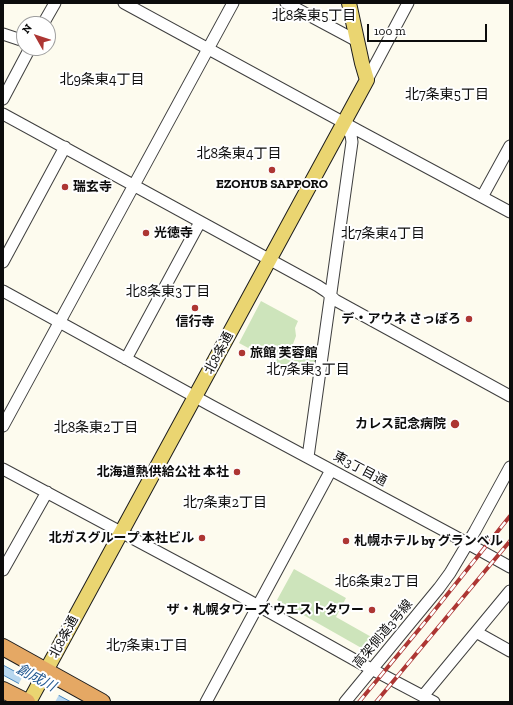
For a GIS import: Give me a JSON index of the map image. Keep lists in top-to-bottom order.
{
  "streets": {
    "main road": ["北8条通"],
    "street": ["東3丁目通", "高架側道3号線"]
  },
  "crossings": [
    ["北8条通", "東3丁目通"],
    ["東3丁目通", "高架側道3号線"]
  ],
  "districts": [
    "北8条東5丁目",
    "北9条東4丁目",
    "北7条東5丁目",
    "北8条東4丁目",
    "北7条東4丁目",
    "北8条東3丁目",
    "北7条東3丁目",
    "北8条東2丁目",
    "北7条東2丁目",
    "北6条東2丁目",
    "北7条東1丁目"
  ],
  "water": ["創成川"],
  "places": [
    "EZOHUB SAPPORO",
    "瑞玄寺",
    "光徳寺",
    "信行寺",
    "デ・アウネ さっぽろ",
    "旅館 芙蓉館",
    "カレス記念病院",
    "北海道熱供給公社 本社",
    "北ガスグループ 本社ビル",
    "札幌ホテル by グランベル",
    "ザ・札幌タワーズ ウエストタワー"
  ],
  "scale_bar": "100 m",
  "north": "top left"
}
